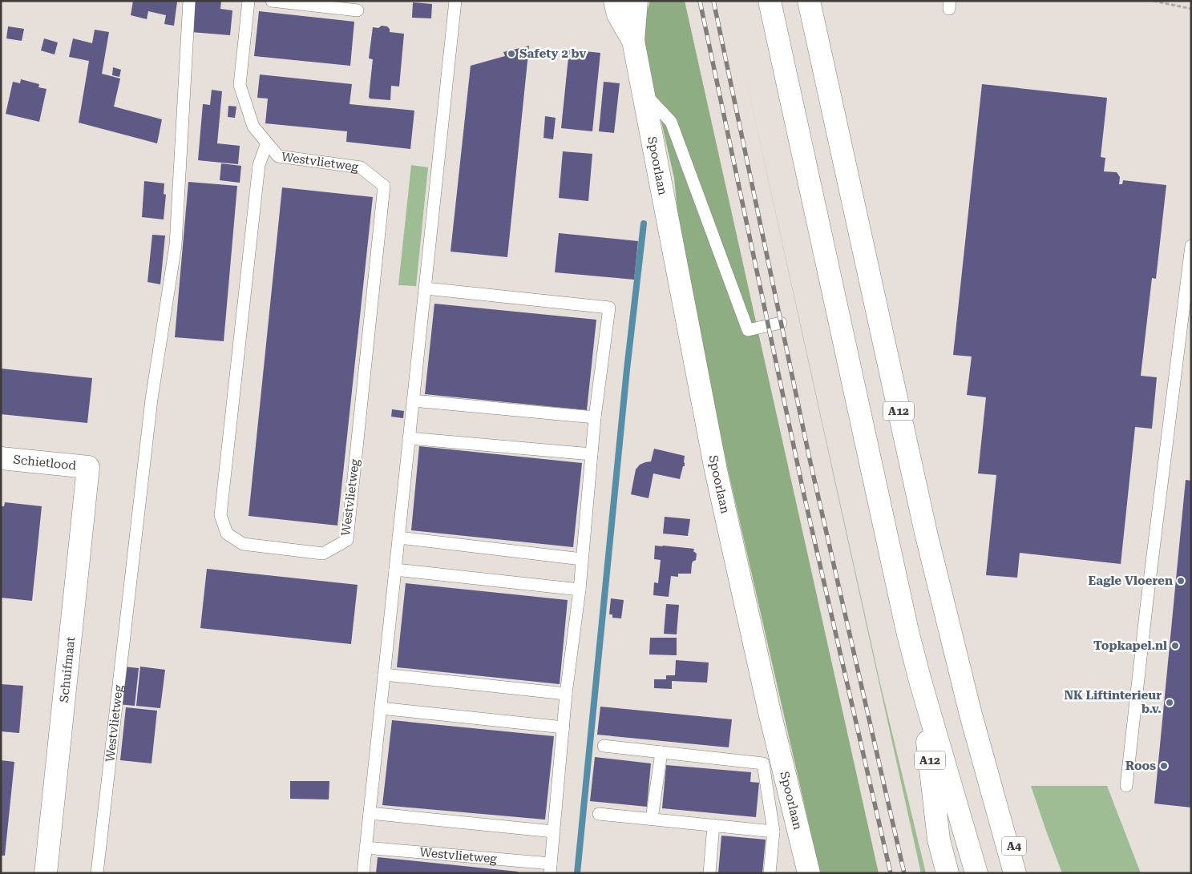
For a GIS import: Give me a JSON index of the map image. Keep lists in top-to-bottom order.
{
  "streets": {
    "main road": [
      "Spoorlaan",
      "A12",
      "Schietlood",
      "Schuifmaat",
      "A4"
    ],
    "lane": ["Westvlietweg"]
  },
  "crossings": [
    ["A12", "A4"],
    ["Schietlood", "Schuifmaat"]
  ],
  "places": [
    "Safety 2 bv",
    "Eagle Vloeren",
    "Topkapel.nl",
    "NK Liftinterieur b.v.",
    "Roos"
  ]
}
